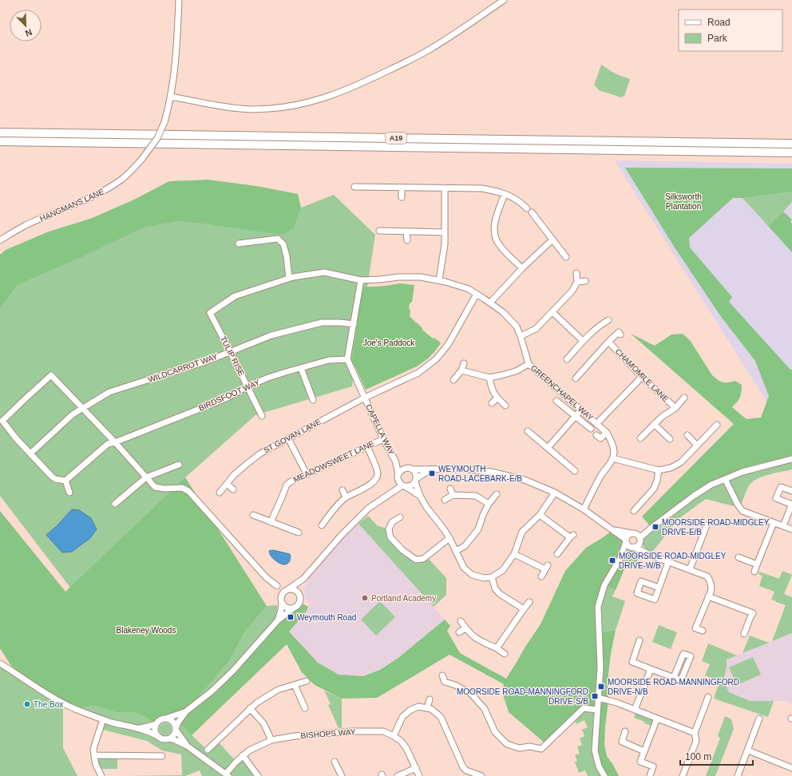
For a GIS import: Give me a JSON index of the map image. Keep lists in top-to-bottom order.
{
  "streets": {
    "highway": ["A19"],
    "street": [
      "HANGMANS LANE",
      "TULIP RISE",
      "WILDCARROT WAY",
      "CHAMOMILE LANE",
      "GREENCHAPEL WAY",
      "BIRDSFOOT WAY",
      "CAPELLA WAY",
      "ST GOVAN LANE",
      "MEADOWSWEET LANE",
      "BISHOPS WAY"
    ]
  },
  "crossings": [
    ["TULIP RISE", "WILDCARROT WAY"],
    ["TULIP RISE", "GREENCHAPEL WAY"],
    ["TULIP RISE", "BIRDSFOOT WAY"],
    ["GREENCHAPEL WAY", "ST GOVAN LANE"],
    ["BIRDSFOOT WAY", "CAPELLA WAY"],
    ["CAPELLA WAY", "ST GOVAN LANE"],
    ["CAPELLA WAY", "MEADOWSWEET LANE"]
  ],
  "parks": ["Silksworth Plantation", "Joe's Paddock", "Blakeney Woods"],
  "places": {
    "transit": [
      "WEYMOUTH ROAD-LACEBARK-E/B",
      "MOORSIDE ROAD-MIDGLEY DRIVE-E/B",
      "MOORSIDE ROAD-MIDGLEY DRIVE-W/B",
      "Weymouth Road",
      "MOORSIDE ROAD-MANNINGFORD DRIVE-N/B",
      "MOORSIDE ROAD-MANNINGFORD DRIVE-S/B"
    ],
    "other": ["Portland Academy", "The Box"]
  },
  "legend": ["Road", "Park"],
  "scale_bar": "100 m",
  "north": "bottom right"
}
